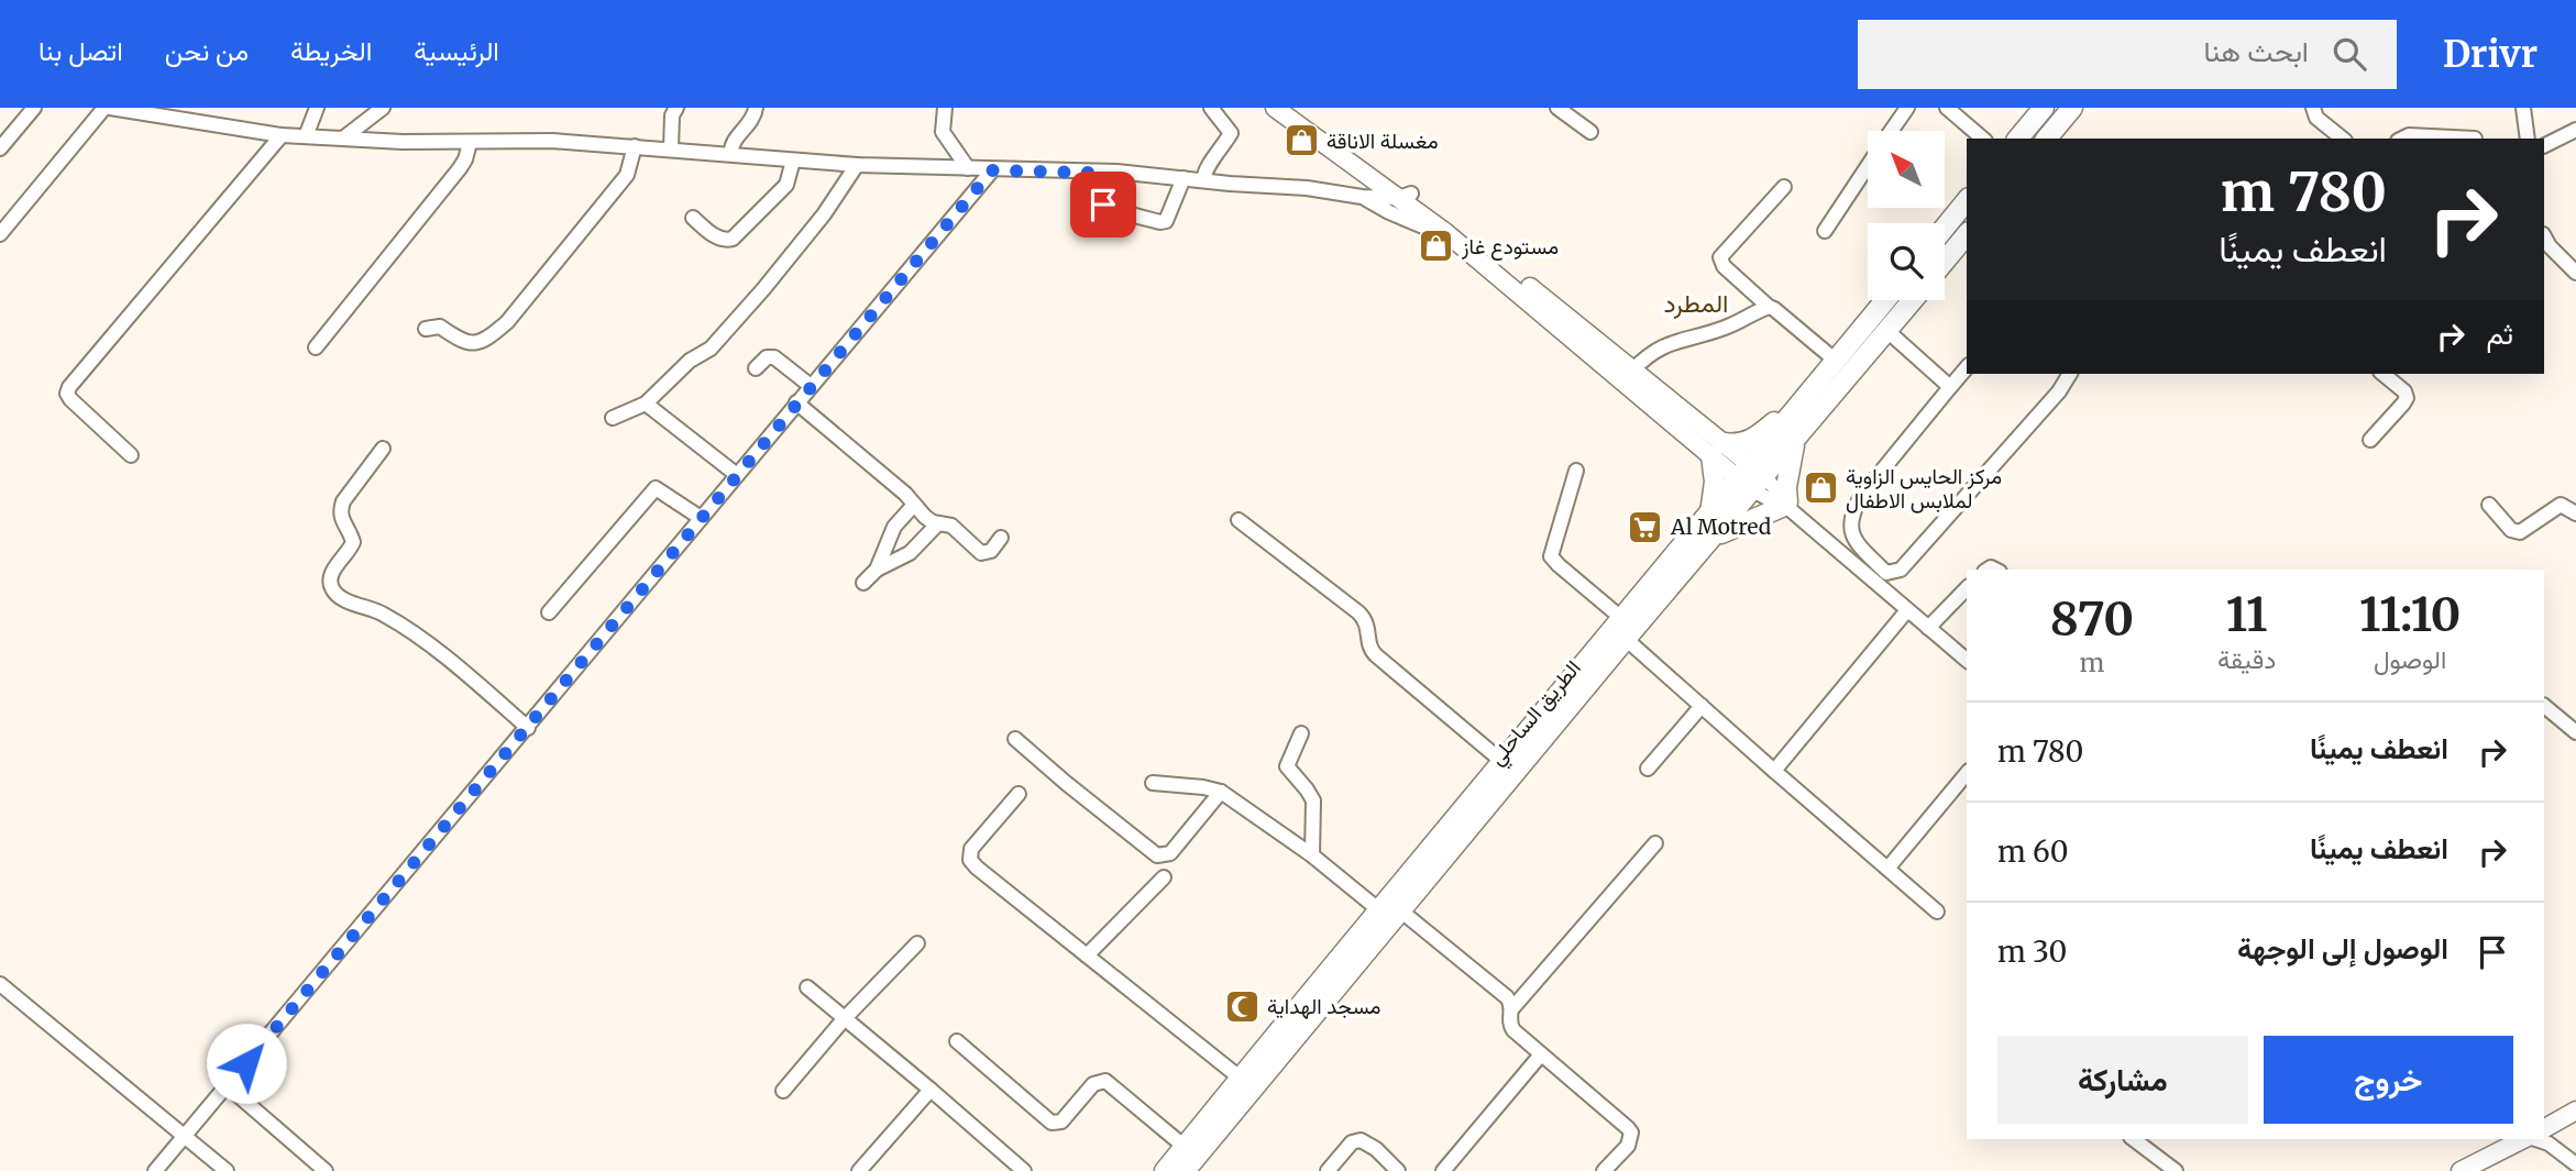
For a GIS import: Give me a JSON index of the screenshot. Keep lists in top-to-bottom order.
{
  "streets": {
    "highway": ["الطريق الساحلي"]
  },
  "districts": ["المطرد"],
  "places": {
    "shop": ["مغسلة الاناقة", "مستودع غاز", "مركز الحايس الزاوية لملابس الاطفال"],
    "supermarket": ["Al Motred"],
    "mosque": ["مسجد الهداية"]
  },
  "north": "top left",
  "page": {
    "header": "Drivr",
    "search": "ابحث هنا",
    "nav": [
      "الرئيسية",
      "الخريطة",
      "من نحن",
      "اتصل بنا"
    ],
    "turn": ["780 m", "انعطف يمينًا"],
    "then": "ثم",
    "eta": [
      "11:10",
      "الوصول",
      "11",
      "دقيقة",
      "870",
      "m"
    ],
    "list": [
      {
        "name": "انعطف يمينًا",
        "value": "780 m"
      },
      {
        "name": "انعطف يمينًا",
        "value": "60 m"
      },
      {
        "name": "الوصول إلى الوجهة",
        "value": "30 m"
      }
    ],
    "buttons": ["خروج", "مشاركة"]
  }
}
